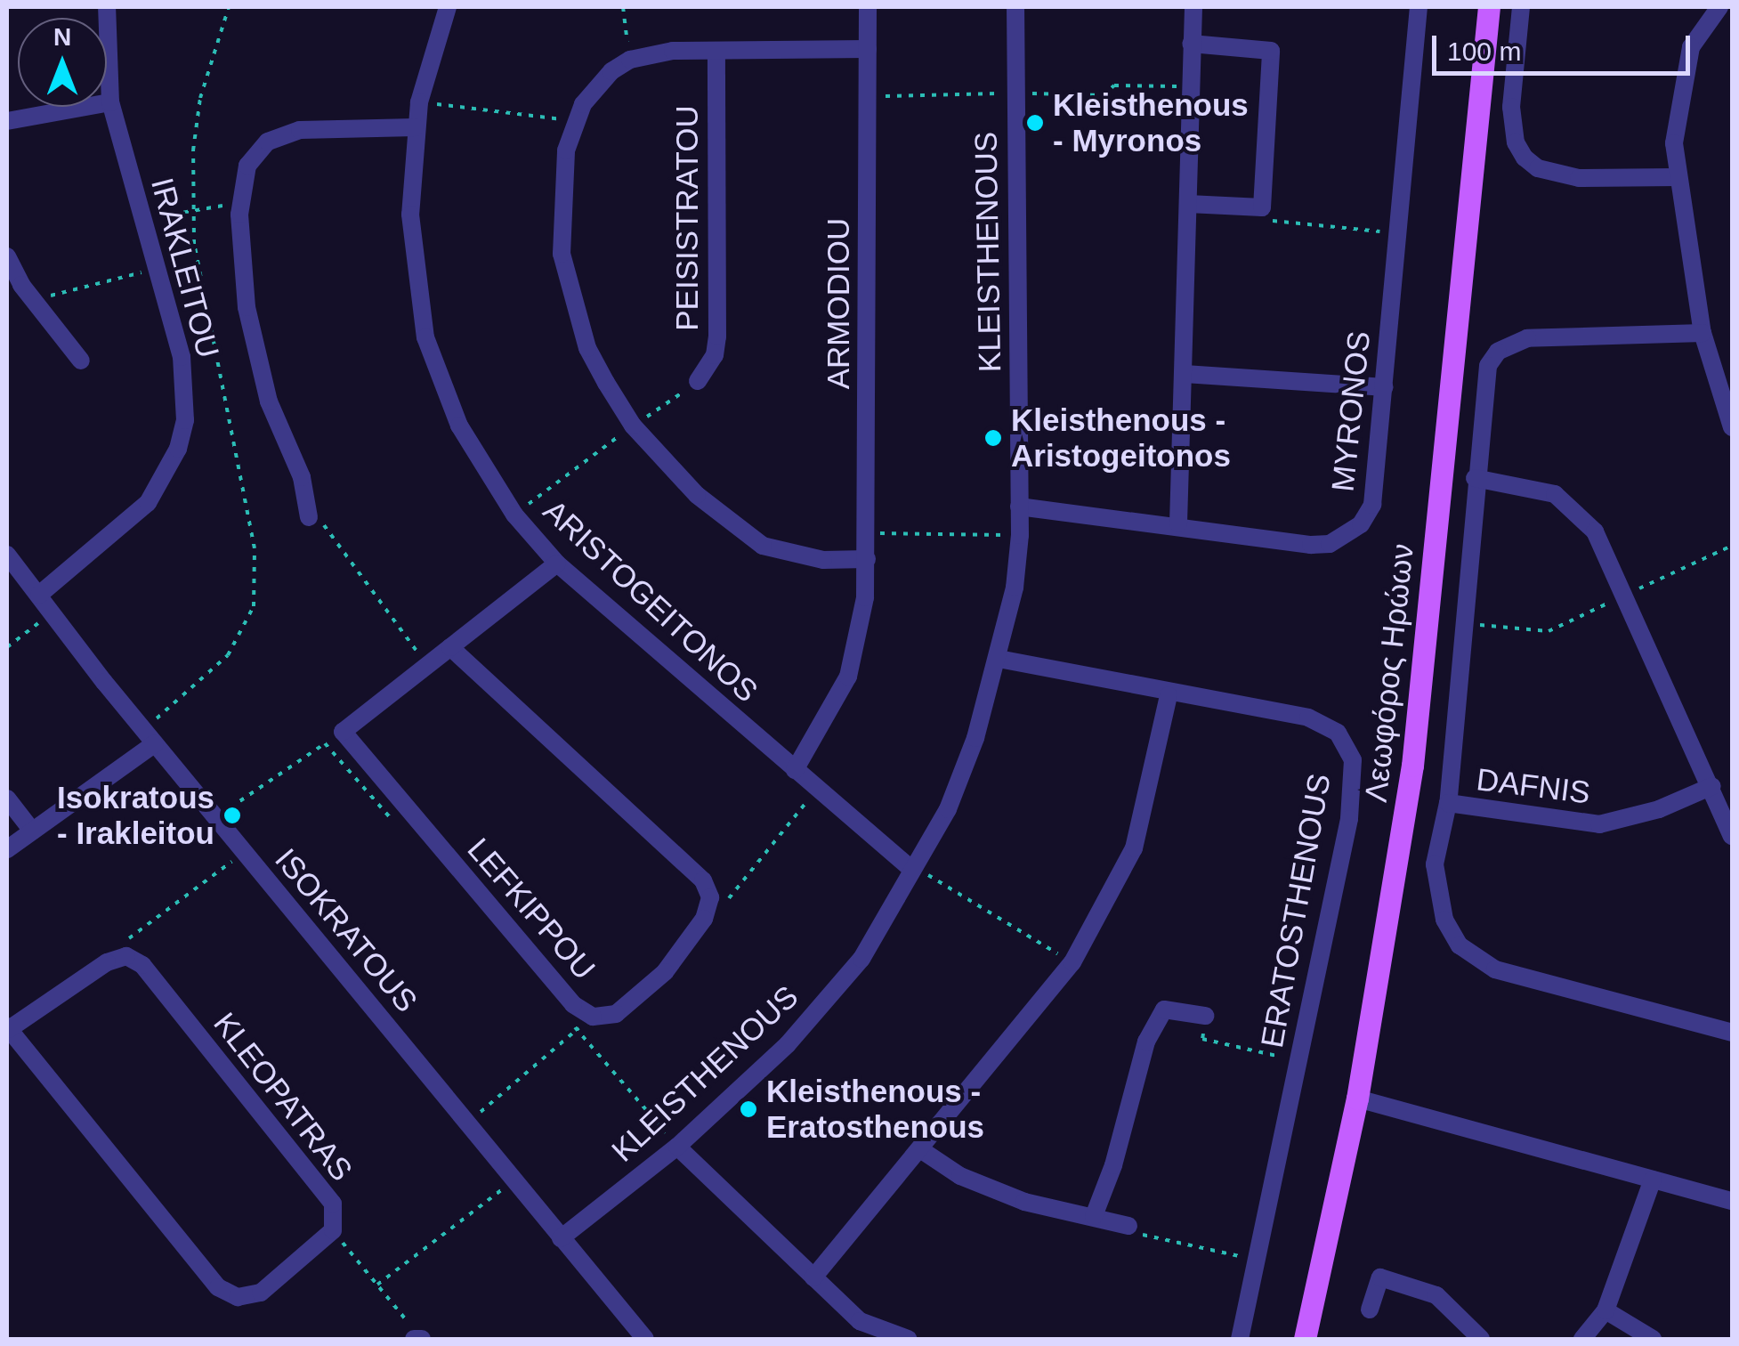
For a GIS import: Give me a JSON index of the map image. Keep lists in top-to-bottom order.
{
  "streets": {
    "main road": ["Λεωφόρος Ηρώων"],
    "street": [
      "PEISISTRATOU",
      "KLEISTHENOUS",
      "IRAKLEITOU",
      "ARMODIOU",
      "MYRONOS",
      "ARISTOGEITONOS",
      "DAFNIS",
      "LEFKIPPOU",
      "ERATOSTHENOUS",
      "ISOKRATOUS",
      "KLEOPATRAS"
    ]
  },
  "crossings": [
    ["KLEISTHENOUS", "MYRONOS"],
    ["KLEISTHENOUS", "ARISTOGEITONOS"],
    ["KLEISTHENOUS", "ERATOSTHENOUS"],
    ["KLEISTHENOUS", "ISOKRATOUS"],
    ["IRAKLEITOU", "ISOKRATOUS"],
    ["ARMODIOU", "ARISTOGEITONOS"]
  ],
  "places": [
    "Kleisthenous - Myronos",
    "Kleisthenous - Aristogeitonos",
    "Isokratous - Irakleitou",
    "Kleisthenous - Eratosthenous"
  ],
  "scale_bar": "100 m",
  "north": "top"
}
